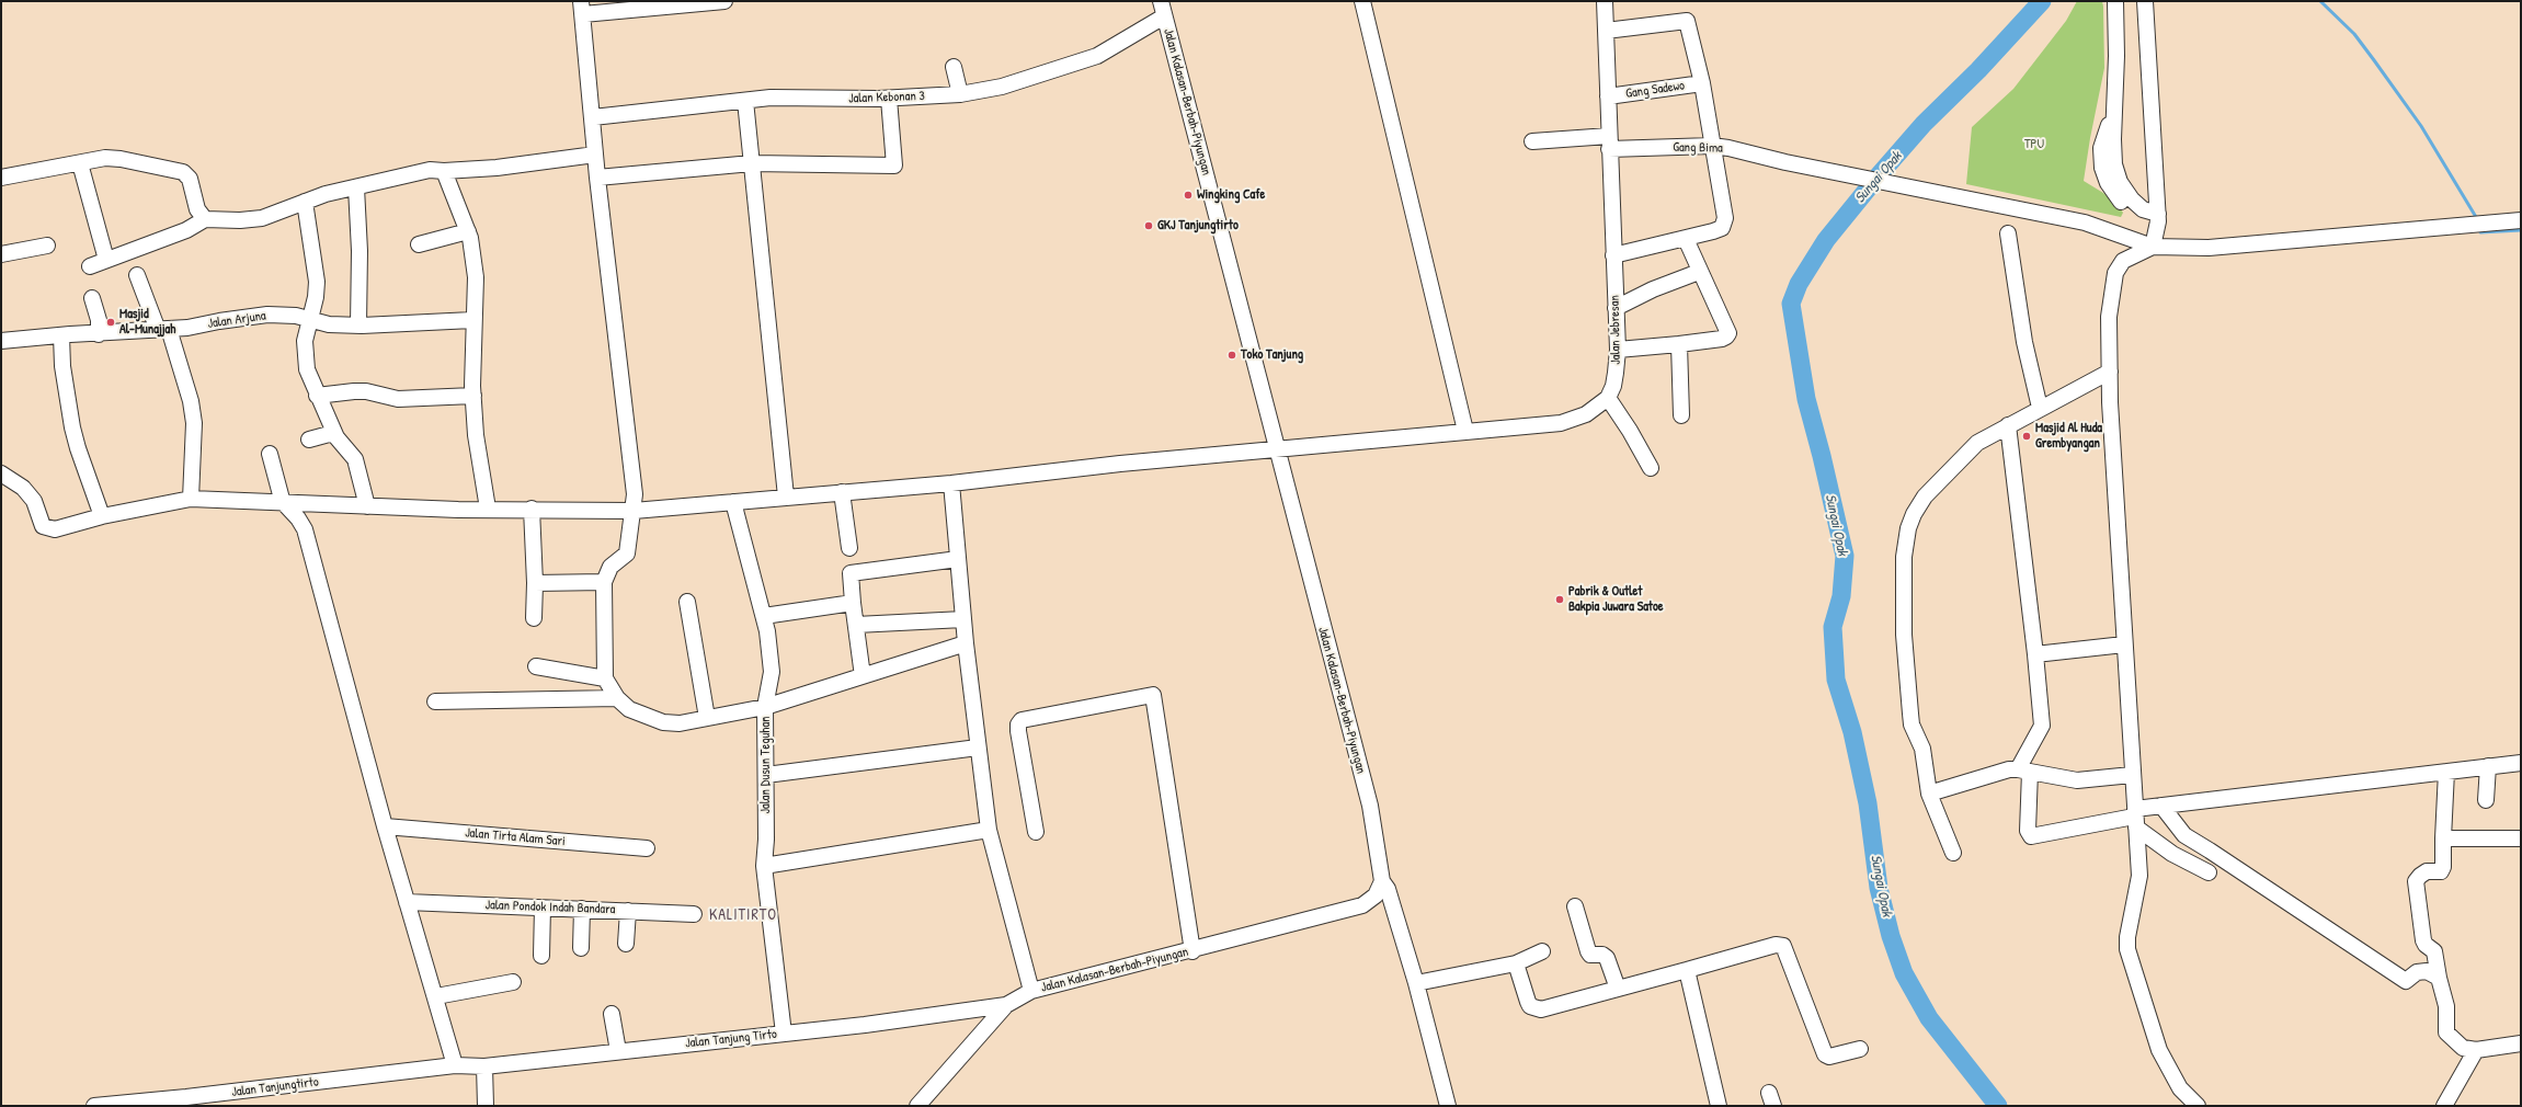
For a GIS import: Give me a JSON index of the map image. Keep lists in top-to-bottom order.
{
  "streets": {
    "street": [
      "Gang Sadewo",
      "Jalan Kebonan 3",
      "Jalan Kalasan-Berbah-Piyungan",
      "Gang Bima",
      "Jalan Arjuna",
      "Jalan Jebresan",
      "Jalan Dusun Teguhan",
      "Jalan Tirta Alam Sari",
      "Jalan Pondok Indah Bandara",
      "Jalan Tanjung Tirto",
      "Jalan Tanjungtirto"
    ]
  },
  "crossings": [
    ["Gang Sadewo", "Jalan Jebresan"],
    ["Jalan Kebonan 3", "Jalan Kalasan-Berbah-Piyungan"],
    ["Jalan Kalasan-Berbah-Piyungan", "Jalan Tanjung Tirto"],
    ["Gang Bima", "Jalan Jebresan"],
    ["Jalan Dusun Teguhan", "Jalan Tanjung Tirto"],
    ["Jalan Tanjung Tirto", "Jalan Tanjungtirto"]
  ],
  "districts": ["KALITIRTO"],
  "water": ["Sungai Opak"],
  "parks": ["TPU"],
  "places": [
    "Wingking Cafe",
    "GKJ Tanjungtirto",
    "Masjid Al-Munajjah",
    "Toko Tanjung",
    "Masjid Al Huda Grembyangan",
    "Pabrik & Outlet Bakpia Juwara Satoe"
  ]
}
